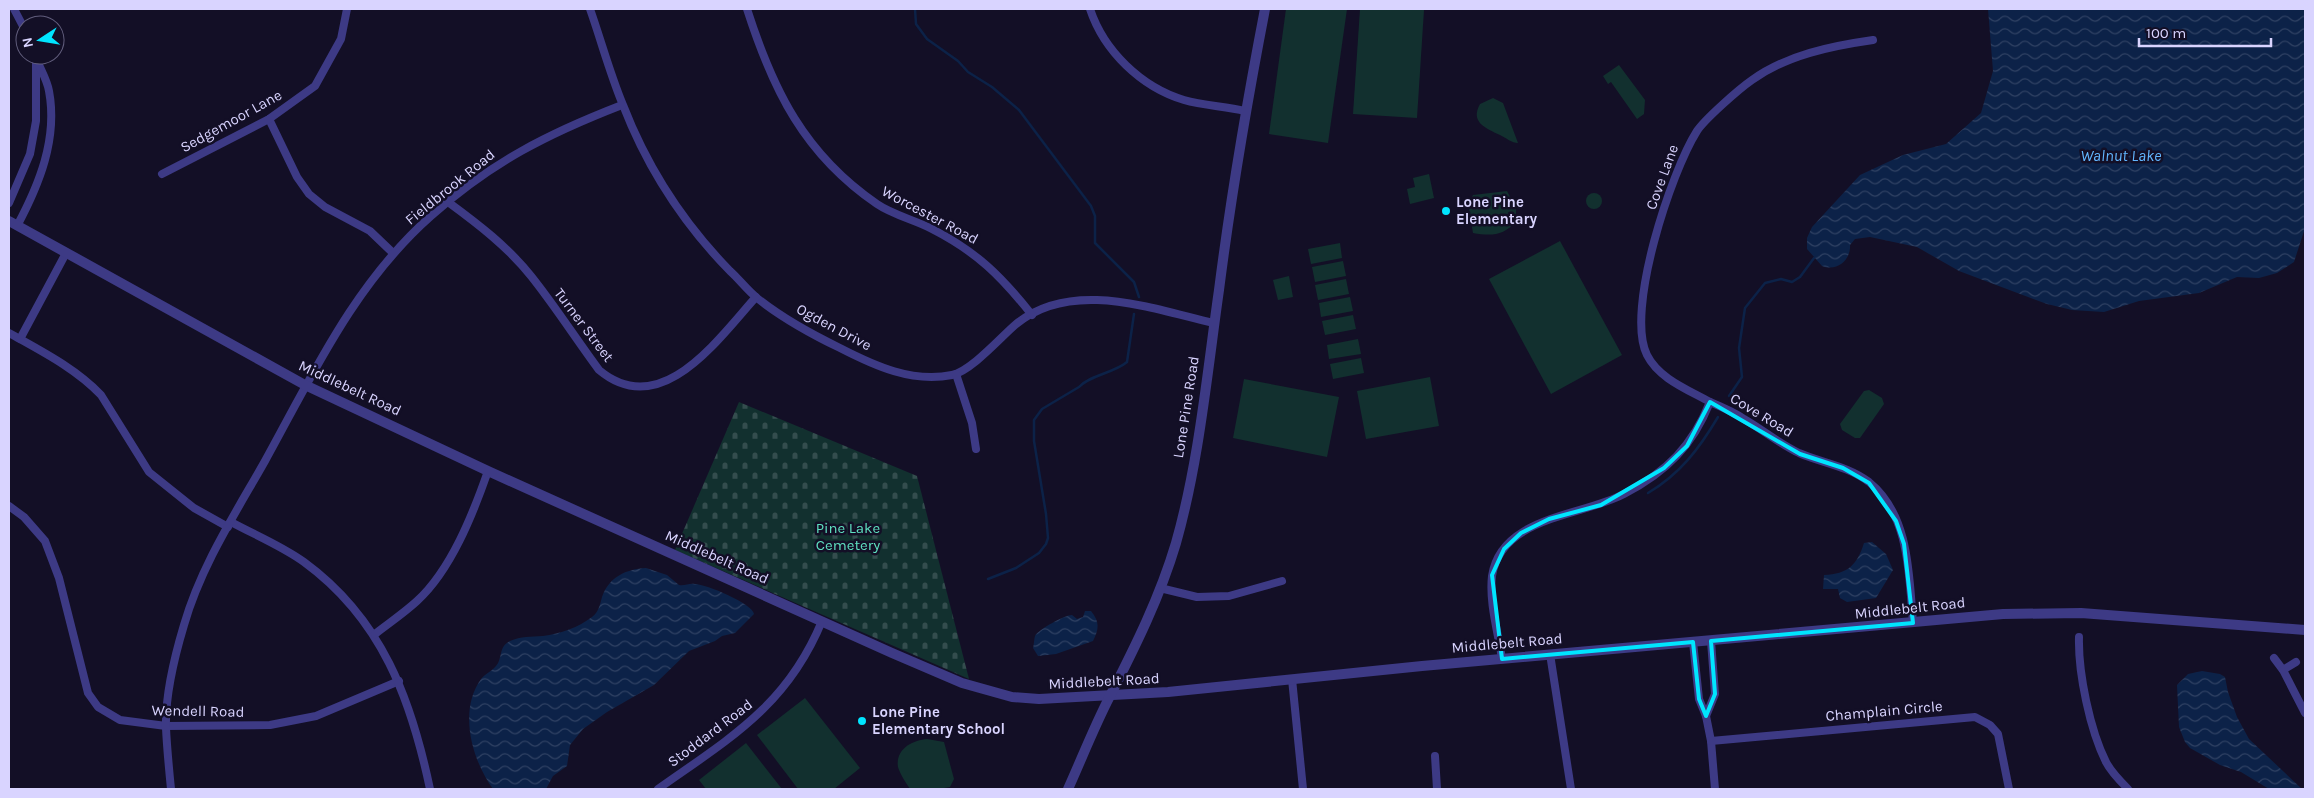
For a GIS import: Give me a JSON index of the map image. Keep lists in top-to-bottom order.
{
  "streets": {
    "street": [
      "Sedgemoor Lane",
      "Cove Lane",
      "Fieldbrook Road",
      "Worcester Road",
      "Turner Street",
      "Ogden Drive",
      "Middlebelt Road",
      "Lone Pine Road",
      "Cove Road",
      "Wendell Road",
      "Champlain Circle",
      "Stoddard Road"
    ]
  },
  "crossings": [
    ["Cove Lane", "Cove Road"],
    ["Fieldbrook Road", "Turner Street"],
    ["Fieldbrook Road", "Ogden Drive"],
    ["Fieldbrook Road", "Middlebelt Road"],
    ["Fieldbrook Road", "Wendell Road"],
    ["Worcester Road", "Ogden Drive"],
    ["Turner Street", "Ogden Drive"],
    ["Ogden Drive", "Lone Pine Road"],
    ["Middlebelt Road", "Lone Pine Road"],
    ["Middlebelt Road", "Cove Road"],
    ["Middlebelt Road", "Stoddard Road"]
  ],
  "water": ["Walnut Lake"],
  "parks": ["Pine Lake Cemetery"],
  "places": ["Lone Pine Elementary", "Lone Pine Elementary School"],
  "scale_bar": "100 m",
  "north": "left"
}
